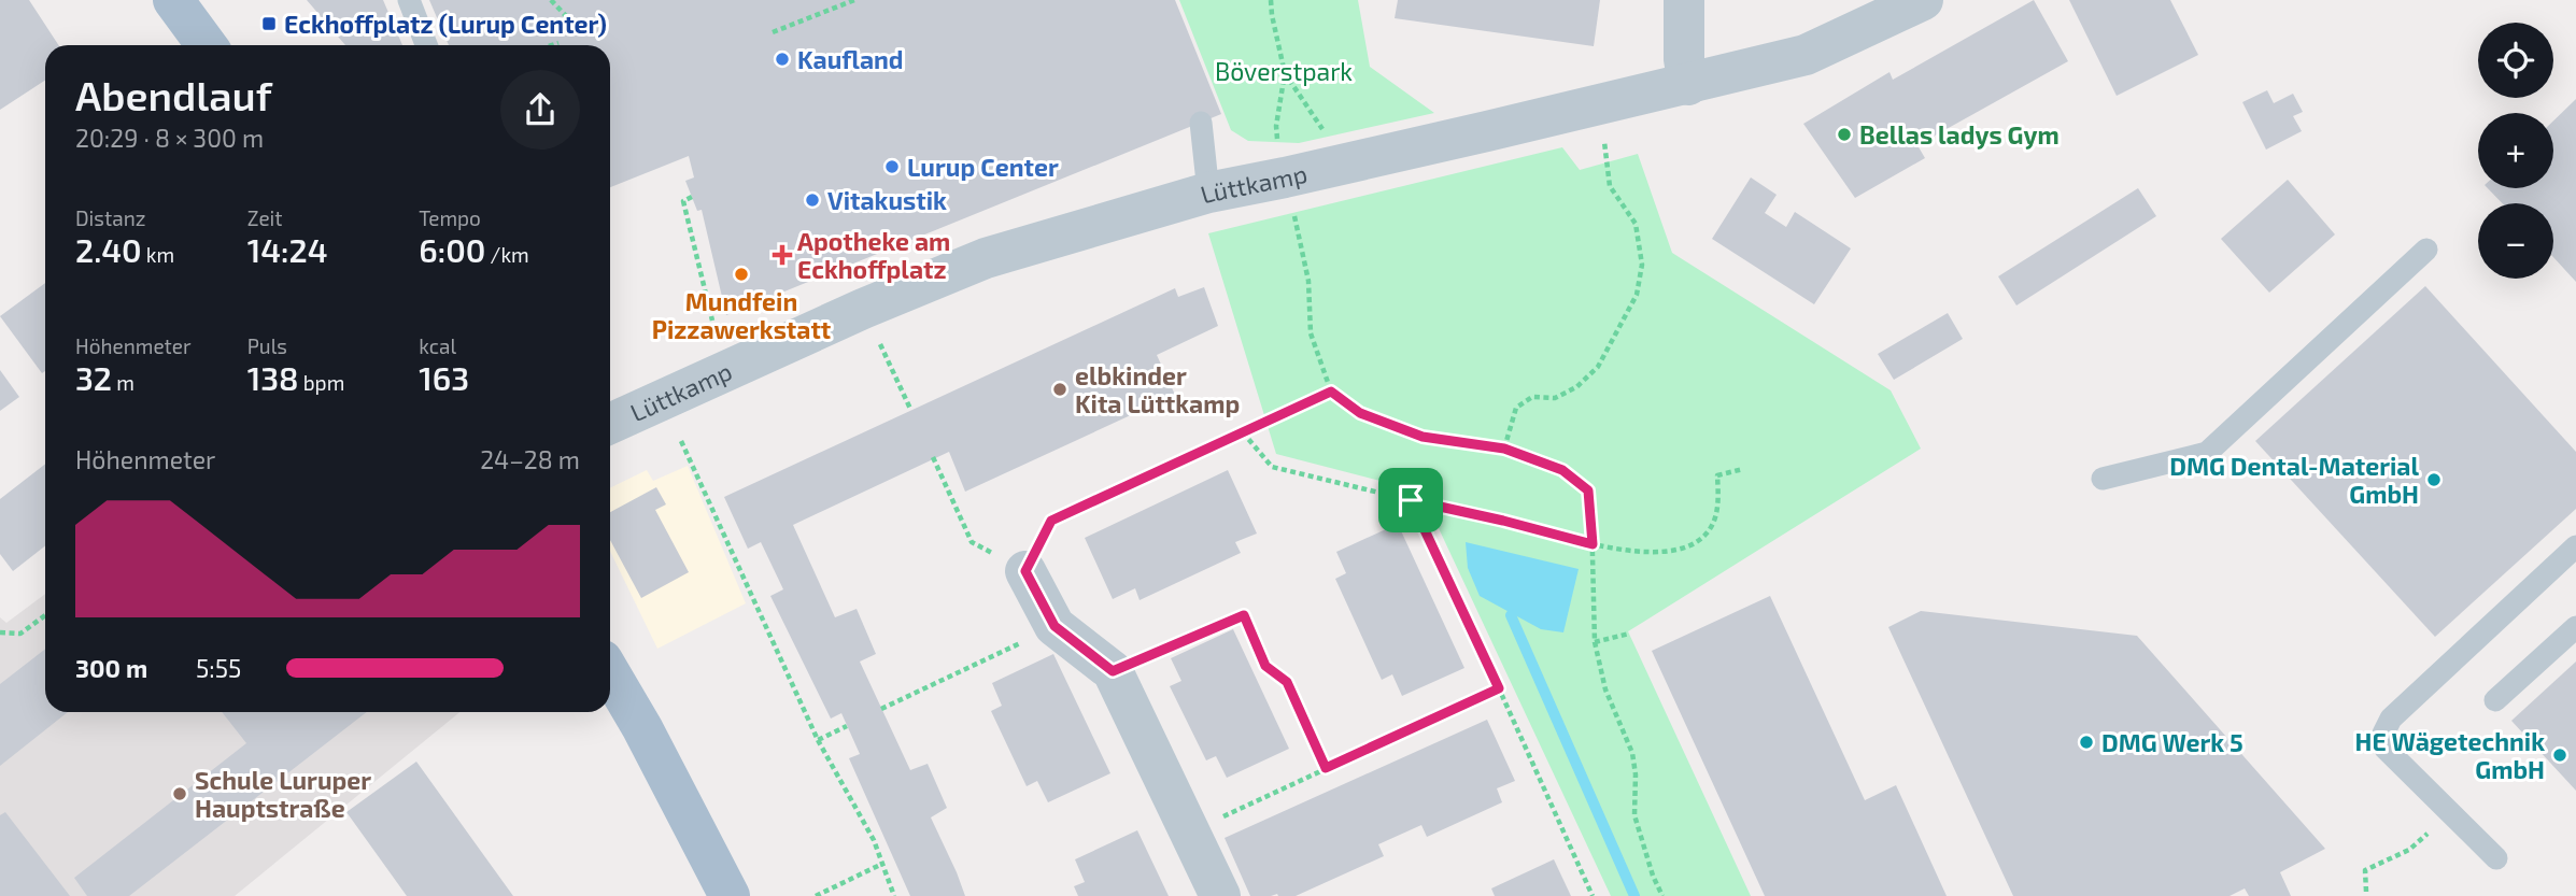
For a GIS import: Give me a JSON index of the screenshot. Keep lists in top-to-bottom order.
{
  "streets": {
    "street": ["Lüttkamp"]
  },
  "parks": ["Böverstpark"],
  "places": {
    "transit": ["Eckhoffplatz (Lurup Center)"],
    "other": [
      "Kaufland",
      "Bellas ladys Gym",
      "Lurup Center",
      "Vitakustik",
      "Mundfein Pizzawerkstatt",
      "elbkinder Kita Lüttkamp",
      "DMG Dental-Material GmbH",
      "DMG Werk 5",
      "HE Wägetechnik GmbH",
      "Schule Luruper Hauptstraße"
    ],
    "health": ["Apotheke am Eckhoffplatz"]
  },
  "page": {
    "map_buttons": ["+", "−"],
    "heading": ["Abendlauf", "20:29 · 8 × 300 m"],
    "stats": [
      ["Distanz", "2.40 km"],
      ["Zeit", "14:24"],
      ["Tempo", "6:00 /km"],
      ["Höhenmeter", "32 m"],
      ["Puls", "138 bpm"],
      ["kcal", "163"]
    ],
    "chart": ["Höhenmeter", "24–28 m"],
    "list": [
      {
        "name": "300 m",
        "note": "5:55"
      }
    ]
  }
}
